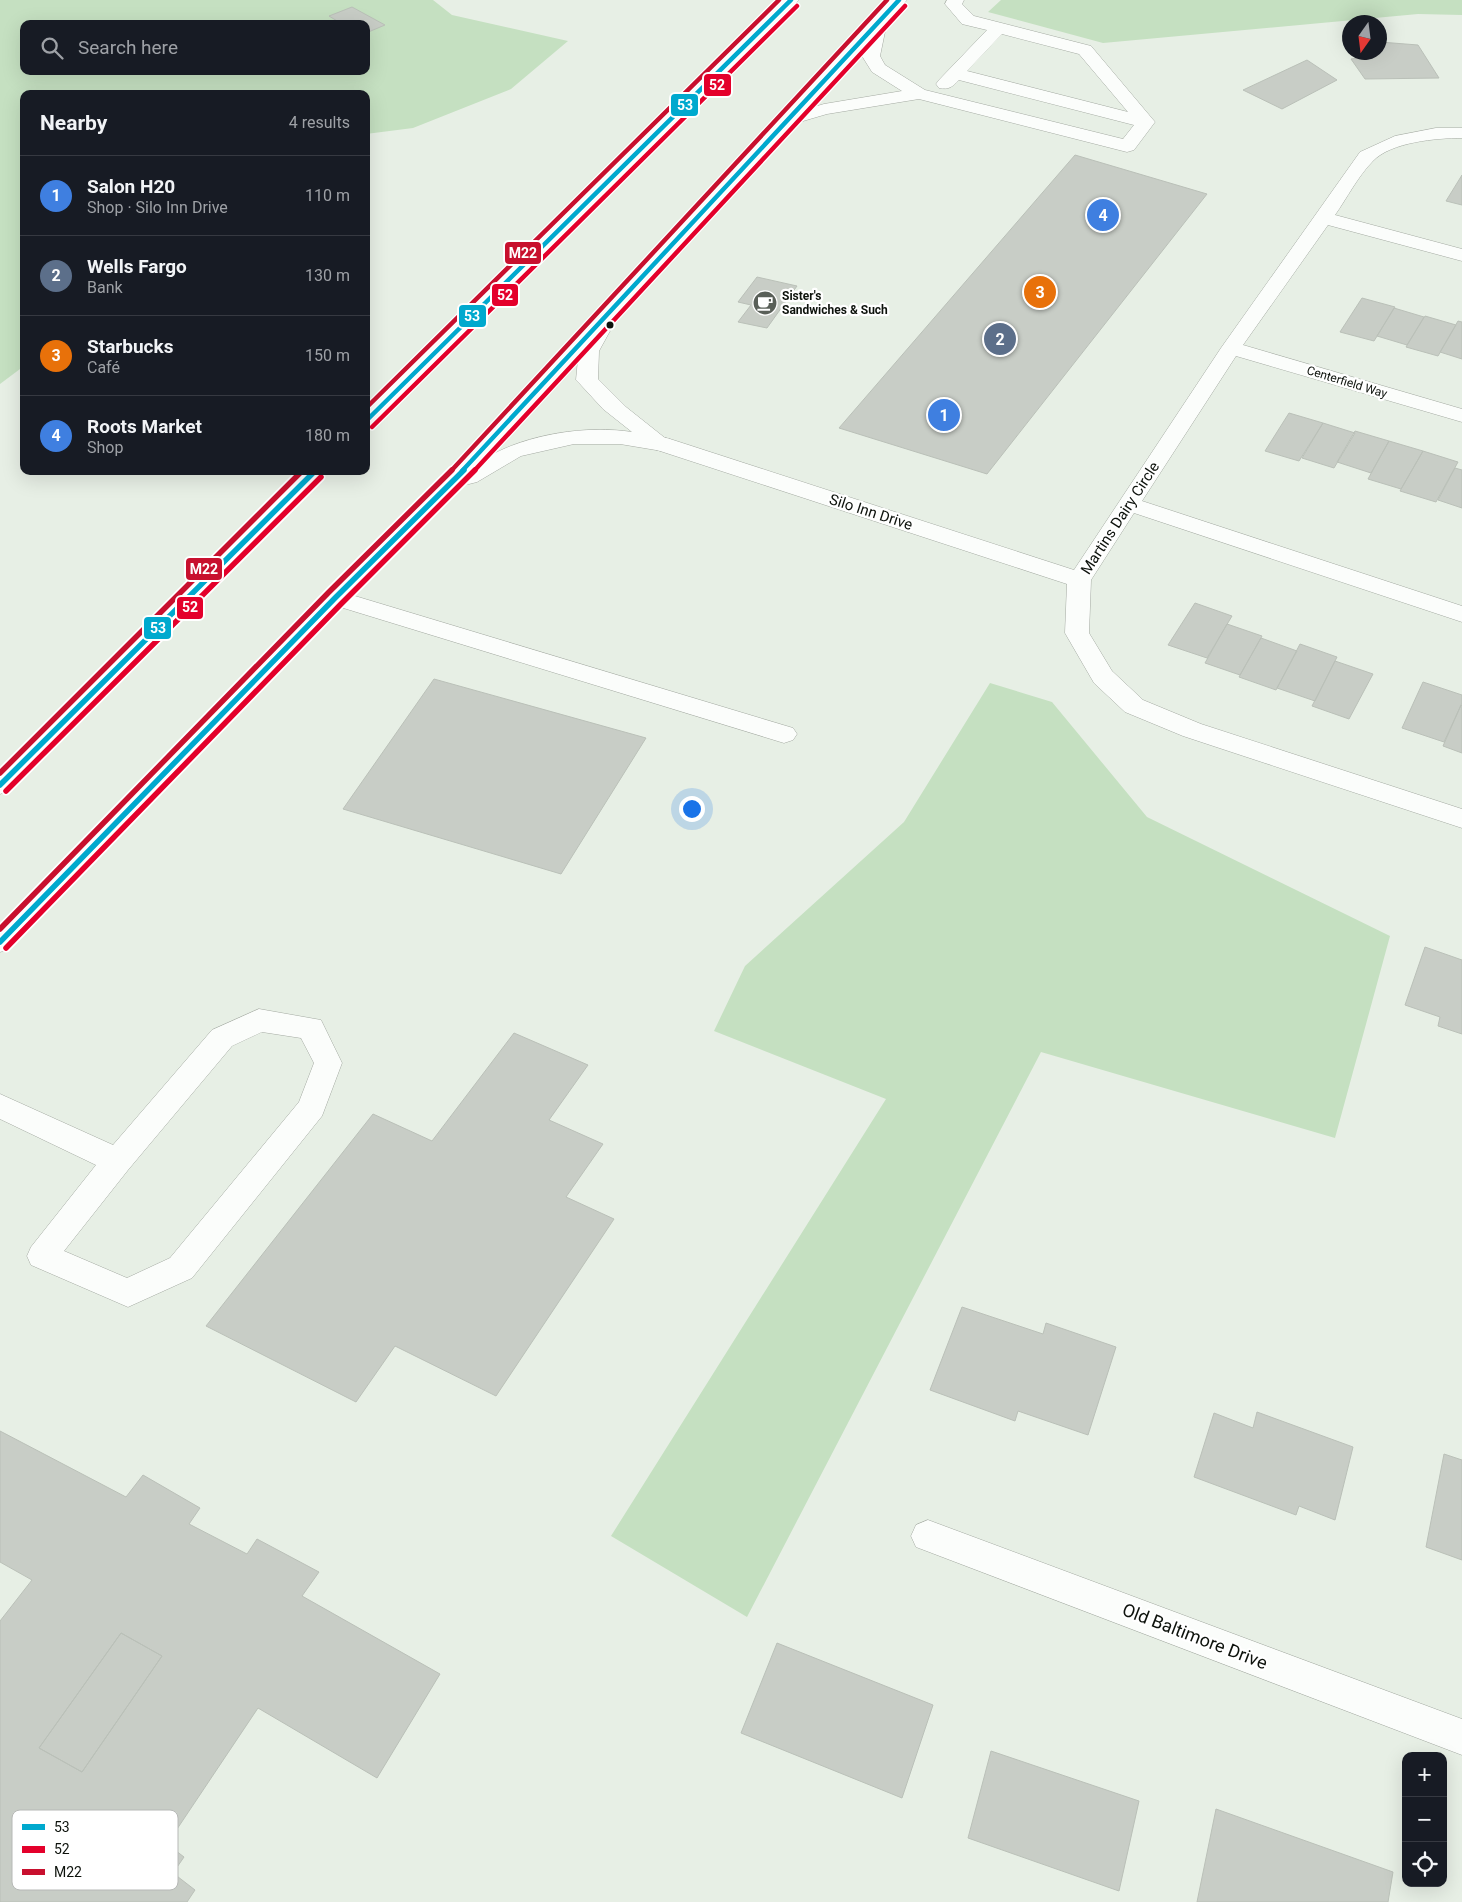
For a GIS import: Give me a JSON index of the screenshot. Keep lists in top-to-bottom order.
{
  "streets": {
    "main road": [
      "Centerfield Way",
      "Silo Inn Drive",
      "Martins Dairy Circle",
      "Old Baltimore Drive"
    ]
  },
  "crossings": [
    ["Centerfield Way", "Martins Dairy Circle"],
    ["Silo Inn Drive", "Martins Dairy Circle"]
  ],
  "places": {
    "cafe": ["Sister's Sandwiches & Such"]
  },
  "lines": ["transit line 53", "transit line M22", "transit line 52"],
  "legend": ["53", "52", "M22"],
  "north": "bottom",
  "page": {
    "search": "Search here",
    "heading": ["Nearby", "4 results"],
    "list": [
      {
        "mark": "1",
        "name": "Salon H20",
        "note": "Shop · Silo Inn Drive",
        "value": "110 m"
      },
      {
        "mark": "2",
        "name": "Wells Fargo",
        "note": "Bank",
        "value": "130 m"
      },
      {
        "mark": "3",
        "name": "Starbucks",
        "note": "Café",
        "value": "150 m"
      },
      {
        "mark": "4",
        "name": "Roots Market",
        "note": "Shop",
        "value": "180 m"
      }
    ],
    "pins": [
      "4",
      "3",
      "2",
      "1"
    ],
    "map_buttons": ["+", "−"]
  }
}
